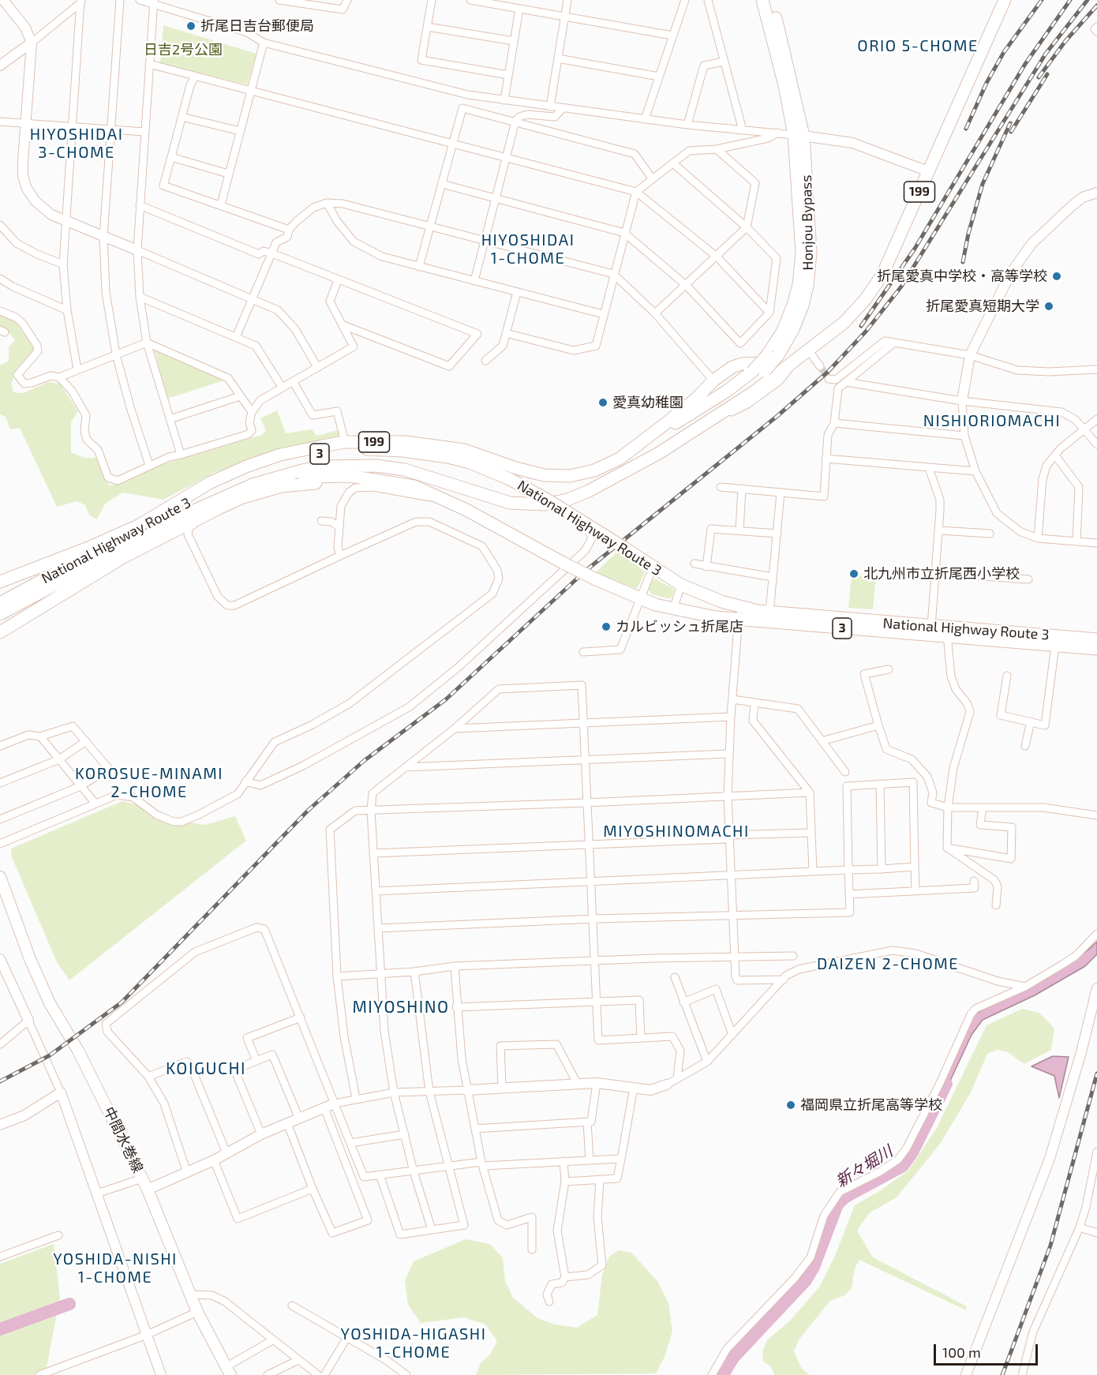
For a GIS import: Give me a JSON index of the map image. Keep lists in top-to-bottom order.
{
  "streets": {
    "highway": [
      "199",
      "Honjou Bypass",
      "3",
      "National Highway Route 3"
    ],
    "main road": ["中間水巻線"]
  },
  "crossings": [
    ["199", "Honjou Bypass"],
    ["199", "National Highway Route 3"]
  ],
  "districts": [
    "ORIO 5-CHOME",
    "HIYOSHIDAI 3-CHOME",
    "HIYOSHIDAI 1-CHOME",
    "NISHIORIOMACHI",
    "KOROSUE-MINAMI 2-CHOME",
    "MIYOSHINOMACHI",
    "DAIZEN 2-CHOME",
    "MIYOSHINO",
    "KOIGUCHI",
    "YOSHIDA-NISHI 1-CHOME",
    "YOSHIDA-HIGASHI 1-CHOME"
  ],
  "water": ["新々堀川"],
  "parks": ["日吉2号公園"],
  "places": [
    "折尾日吉台郵便局",
    "折尾愛真中学校・高等学校",
    "折尾愛真短期大学",
    "愛真幼稚園",
    "北九州市立折尾西小学校",
    "カルビッシュ折尾店",
    "福岡県立折尾高等学校"
  ],
  "scale_bar": "100 m"
}
